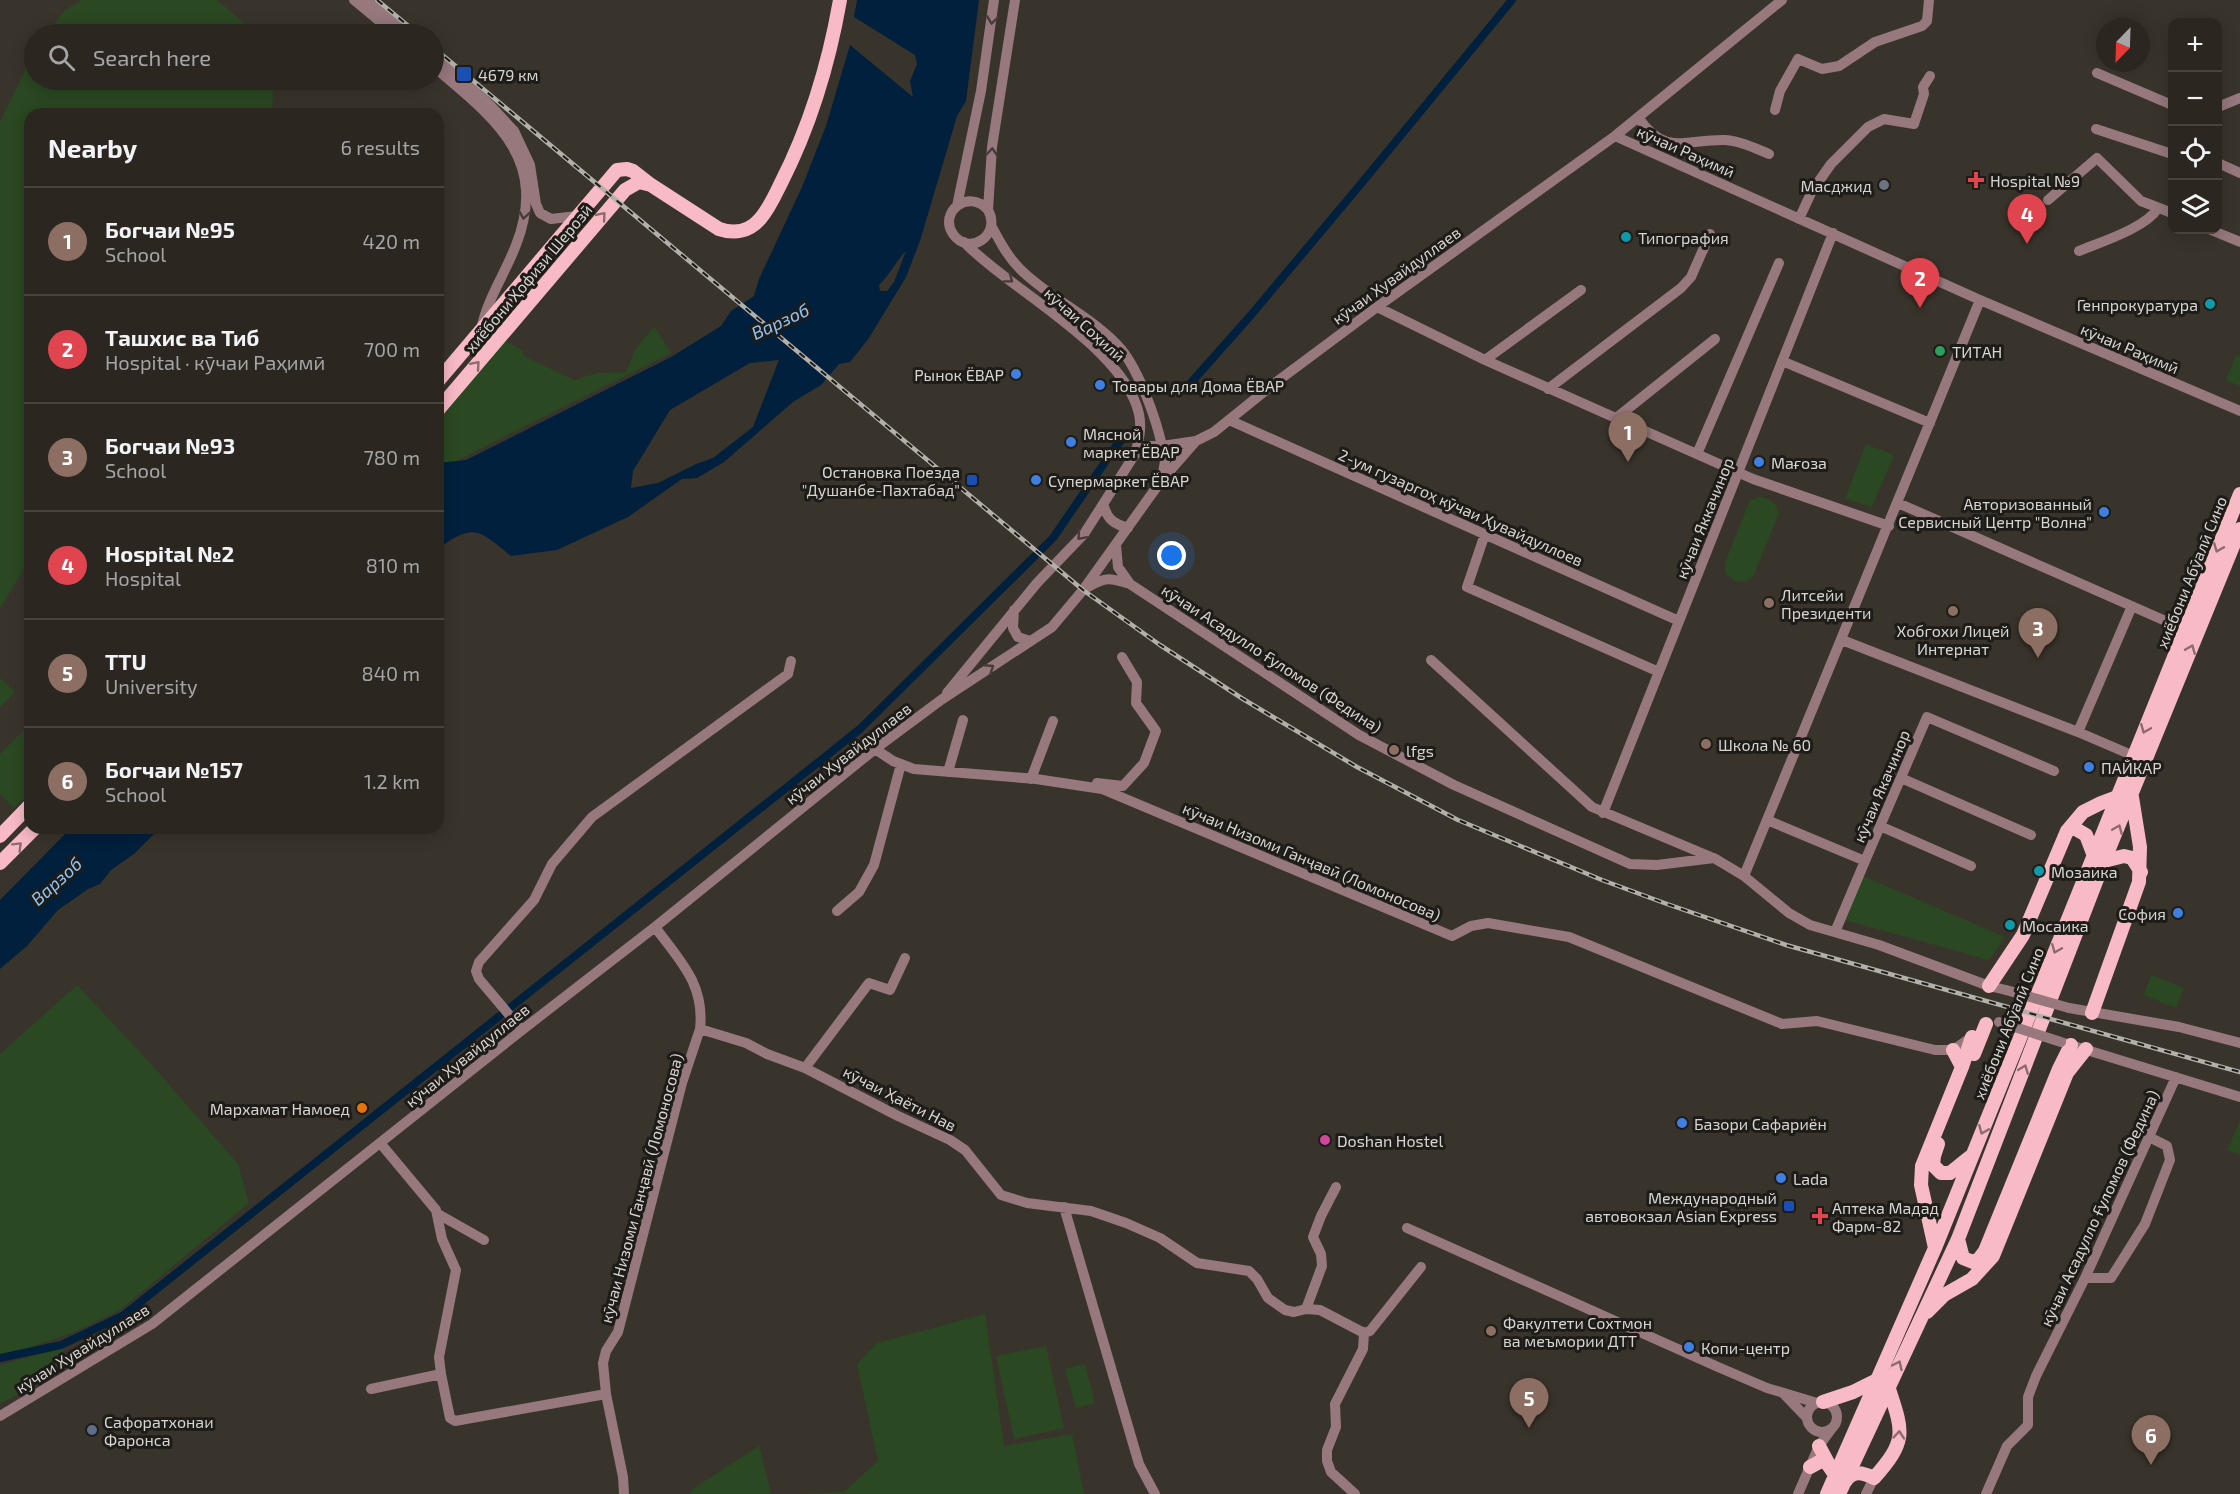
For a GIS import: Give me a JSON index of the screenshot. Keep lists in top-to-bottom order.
{
  "streets": {
    "main road": ["хиёбони Ҳофизи Шерозӣ", "хиёбони Абӯалӣ Сино"],
    "street": [
      "кӯчаи Раҳимӣ",
      "кӯчаи Хувайдуллаев",
      "кӯчаи Соҳилӣ",
      "2-ум гузаргоҳ кӯчаи Ҳувайдуллоев",
      "кӯчаи Яккачинор",
      "кӯчаи Асадулло Ғуломов (Федина)",
      "кӯчаи Якачинор",
      "кӯчаи Низоми Ганҷавӣ (Ломоносова)",
      "кӯчаи Ҳаёти Нав"
    ]
  },
  "crossings": [
    ["кӯчаи Раҳимӣ", "кӯчаи Хувайдуллаев"],
    ["кӯчаи Раҳимӣ", "кӯчаи Яккачинор"],
    ["кӯчаи Хувайдуллаев", "кӯчаи Соҳилӣ"],
    ["кӯчаи Хувайдуллаев", "2-ум гузаргоҳ кӯчаи Ҳувайдуллоев"],
    ["кӯчаи Хувайдуллаев", "кӯчаи Низоми Ганҷавӣ (Ломоносова)"],
    ["2-ум гузаргоҳ кӯчаи Ҳувайдуллоев", "кӯчаи Яккачинор"],
    ["кӯчаи Низоми Ганҷавӣ (Ломоносова)", "кӯчаи Ҳаёти Нав"]
  ],
  "water": ["Варзоб"],
  "places": {
    "transit": ["4679 км", "Остановка Поезда \"Душанбе-Пахтабад\"", "Международный автовокзал Asian Express"],
    "health": ["Hospital №9", "Аптека Мадад Фарм-82"],
    "other": [
      "Масджид",
      "Типография",
      "Генпрокуратура",
      "ТИТАН",
      "Рынок ЁВАР",
      "Товары для Дома ЁВАР",
      "Мясной маркет ЁВАР",
      "Мағоза",
      "Супермаркет ЁВАР",
      "Авторизованный Сервисный Центр \"Волна\"",
      "Литсейи Президенти",
      "Хобгохи Лицей Интернат",
      "Школа № 60",
      "lfgs",
      "ПАЙКАР",
      "Мозаика",
      "София",
      "Мосаика",
      "Мархамат Намоед",
      "Базори Сафариён",
      "Doshan Hostel",
      "Lada",
      "Факултети Сохтмон ва меъмории ДТТ",
      "Копи-центр",
      "Сафоратхонаи Фаронса"
    ]
  },
  "north": "bottom left",
  "page": {
    "map_buttons": ["+", "−"],
    "search": "Search here",
    "heading": ["Nearby", "6 results"],
    "list": [
      {
        "mark": "1",
        "name": "Богчаи №95",
        "note": "School",
        "value": "420 m"
      },
      {
        "mark": "2",
        "name": "Ташхис ва Тиб",
        "note": "Hospital · кӯчаи Раҳимӣ",
        "value": "700 m"
      },
      {
        "mark": "3",
        "name": "Богчаи №93",
        "note": "School",
        "value": "780 m"
      },
      {
        "mark": "4",
        "name": "Hospital №2",
        "note": "Hospital",
        "value": "810 m"
      },
      {
        "mark": "5",
        "name": "TTU",
        "note": "University",
        "value": "840 m"
      },
      {
        "mark": "6",
        "name": "Богчаи №157",
        "note": "School",
        "value": "1.2 km"
      }
    ],
    "pins": [
      "4",
      "2",
      "1",
      "3",
      "5",
      "6"
    ]
  }
}
